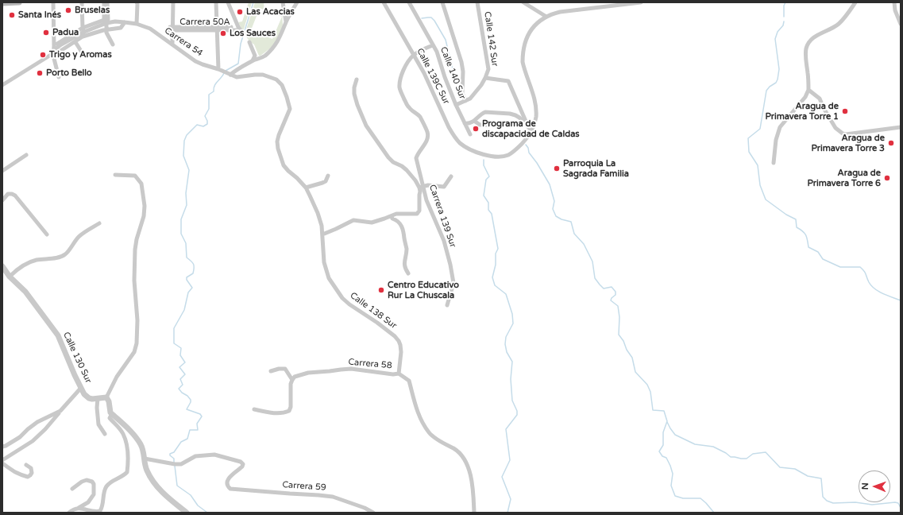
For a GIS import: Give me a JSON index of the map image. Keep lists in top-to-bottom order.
{
  "streets": {
    "street": [
      "Carrera 50A",
      "Calle 142 Sur",
      "Carrera 54",
      "Calle 140 Sur",
      "Calle 139C Sur",
      "Carrera 139 Sur",
      "Calle 138 Sur",
      "Calle 130 Sur",
      "Carrera 58",
      "Carrera 59"
    ]
  },
  "crossings": [
    ["Carrera 54", "Calle 138 Sur"],
    ["Calle 139C Sur", "Carrera 139 Sur"],
    ["Calle 138 Sur", "Carrera 58"]
  ],
  "places": [
    "Bruselas",
    "Las Acacias",
    "Santa Inés",
    "Padua",
    "Los Sauces",
    "Trigo y Aromas",
    "Porto Bello",
    "Aragua de Primavera Torre 1",
    "Programa de discapacidad de Caldas",
    "Aragua de Primavera Torre 3",
    "Parroquia La Sagrada Familia",
    "Aragua de Primavera Torre 6",
    "Centro Educativo Rur La Chuscala"
  ],
  "north": "left"
}
